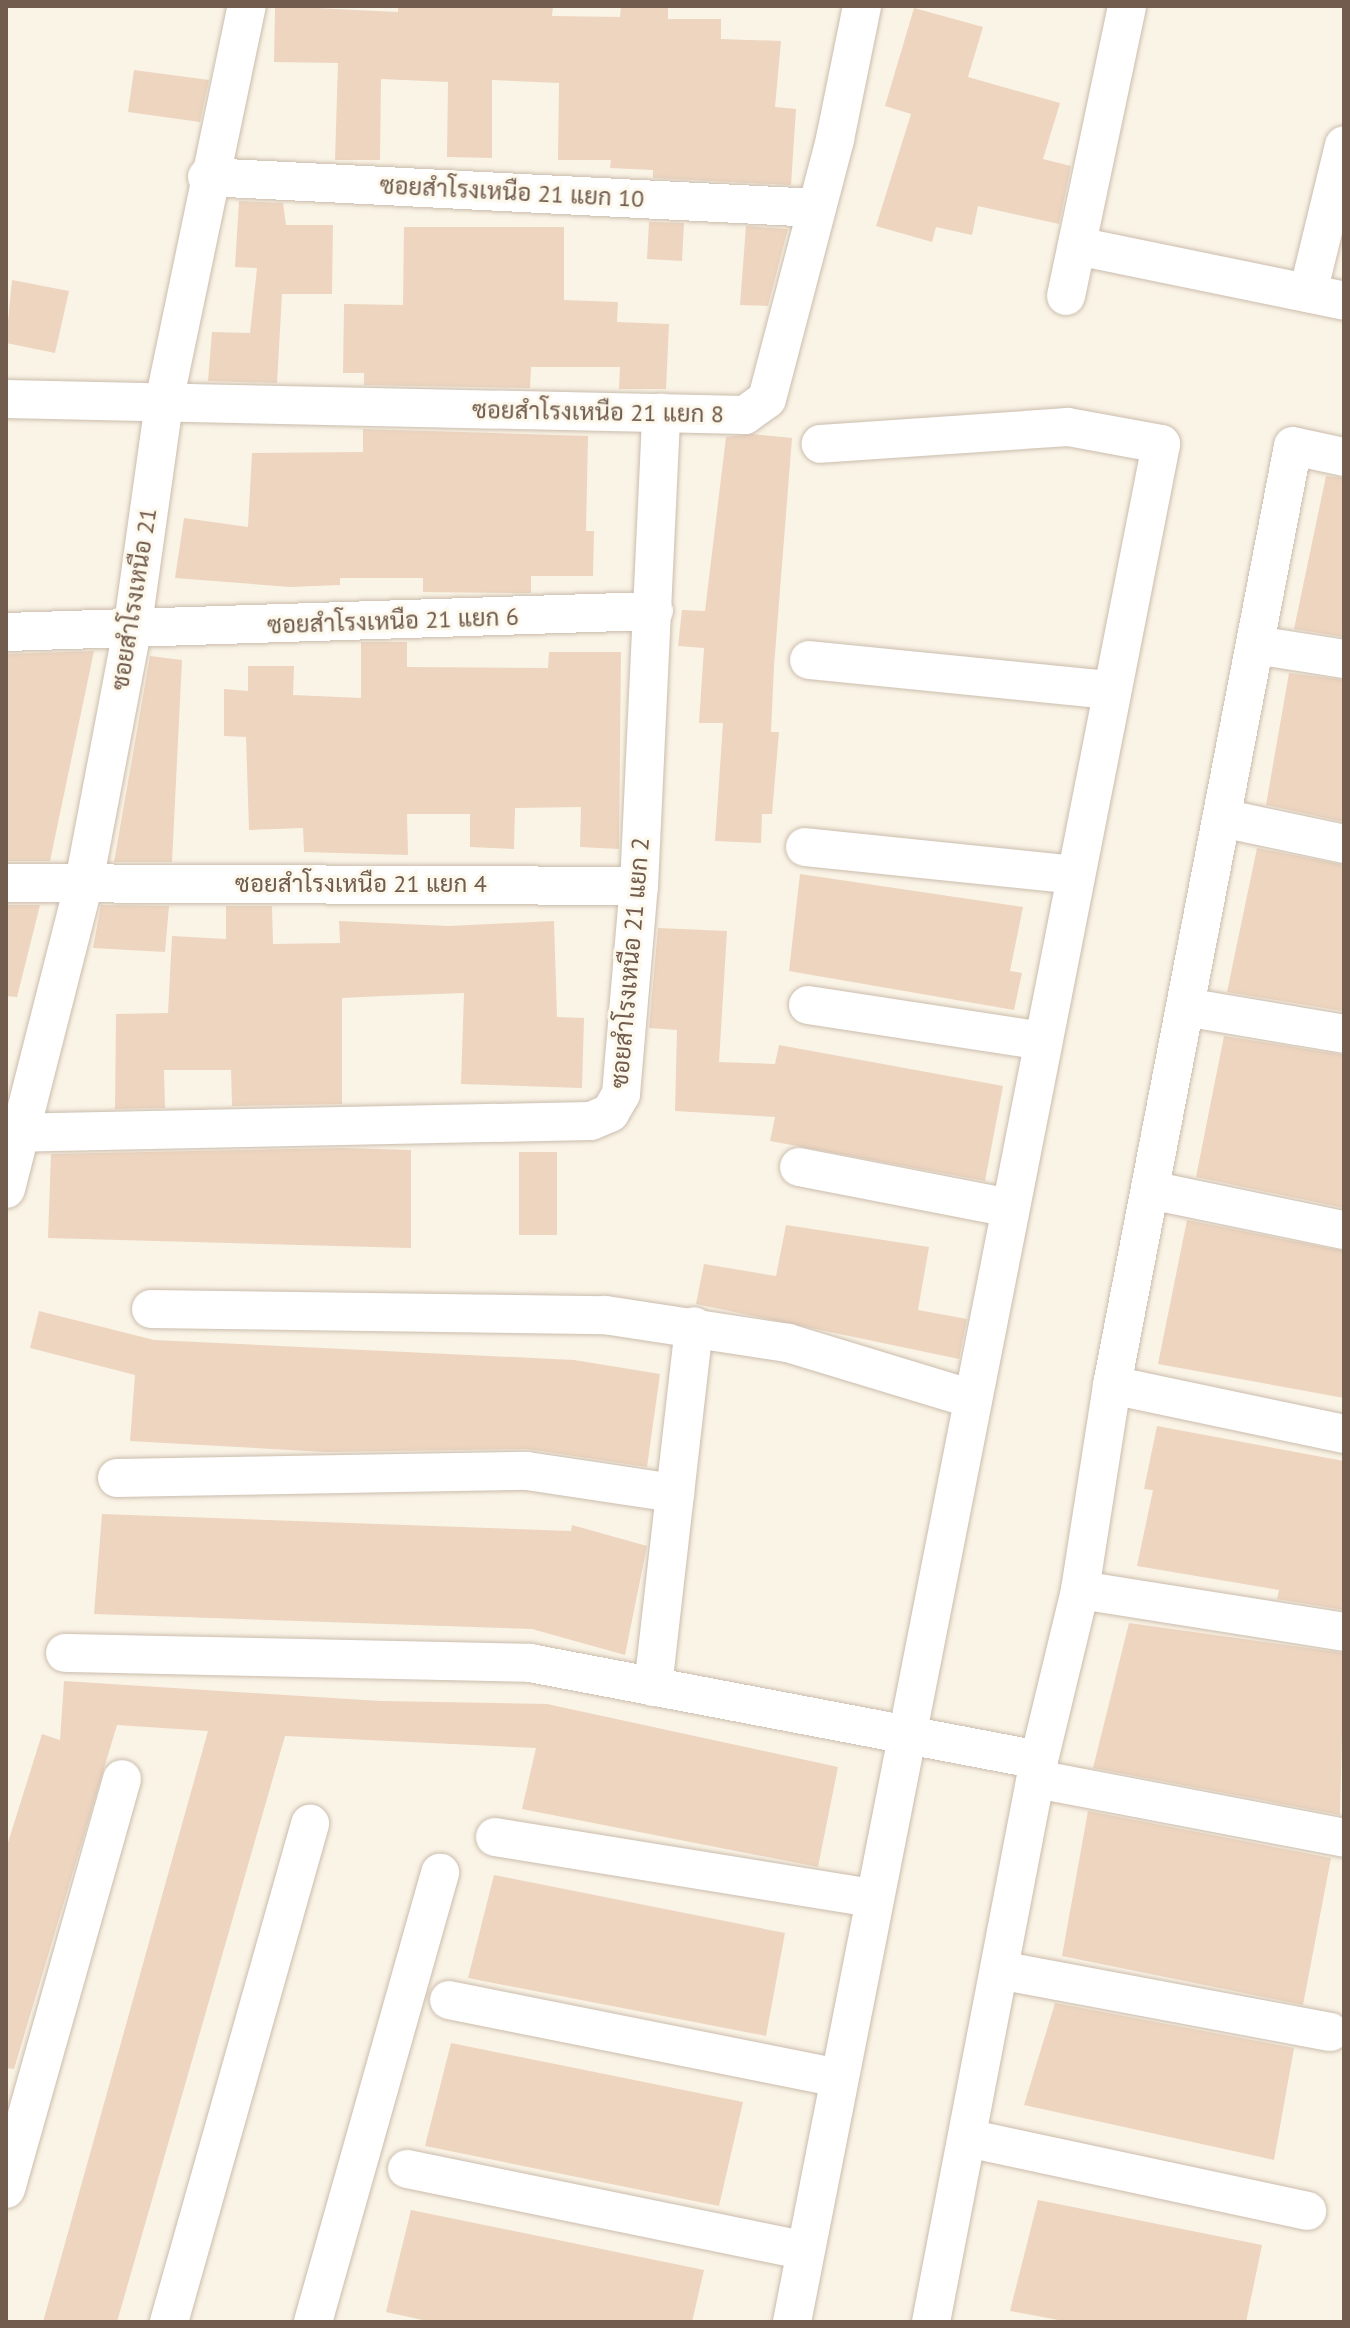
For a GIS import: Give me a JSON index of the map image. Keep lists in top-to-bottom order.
{
  "streets": {
    "street": [
      "ซอยสำโรงเหนือ 21 แยก 10",
      "ซอยสำโรงเหนือ 21 แยก 8",
      "ซอยสำโรงเหนือ 21",
      "ซอยสำโรงเหนือ 21 แยก 6",
      "ซอยสำโรงเหนือ 21 แยก 4",
      "ซอยสำโรงเหนือ 21 แยก 2"
    ]
  },
  "crossings": [
    ["ซอยสำโรงเหนือ 21 แยก 10", "ซอยสำโรงเหนือ 21 แยก 8"],
    ["ซอยสำโรงเหนือ 21 แยก 10", "ซอยสำโรงเหนือ 21"],
    ["ซอยสำโรงเหนือ 21 แยก 8", "ซอยสำโรงเหนือ 21"],
    ["ซอยสำโรงเหนือ 21 แยก 8", "ซอยสำโรงเหนือ 21 แยก 2"],
    ["ซอยสำโรงเหนือ 21", "ซอยสำโรงเหนือ 21 แยก 6"],
    ["ซอยสำโรงเหนือ 21", "ซอยสำโรงเหนือ 21 แยก 4"],
    ["ซอยสำโรงเหนือ 21", "ซอยสำโรงเหนือ 21 แยก 2"],
    ["ซอยสำโรงเหนือ 21 แยก 6", "ซอยสำโรงเหนือ 21 แยก 2"],
    ["ซอยสำโรงเหนือ 21 แยก 4", "ซอยสำโรงเหนือ 21 แยก 2"]
  ]
}
